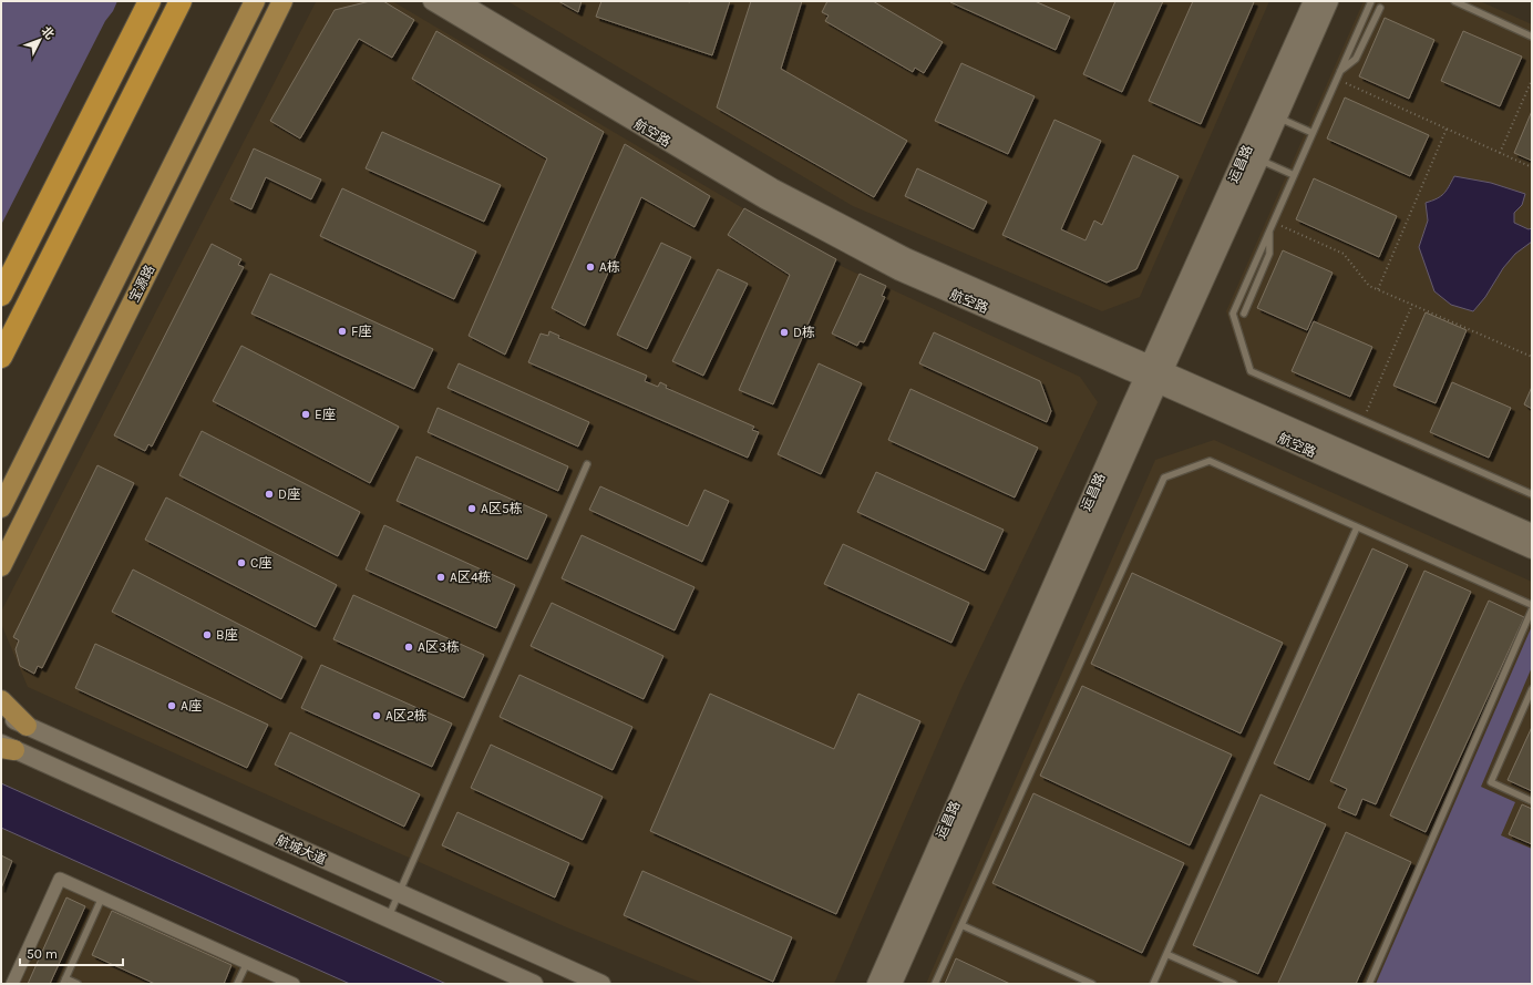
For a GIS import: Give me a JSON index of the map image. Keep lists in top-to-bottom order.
{
  "streets": {
    "main road": ["宝源路"],
    "street": ["航空路", "运昌路", "航城大道"]
  },
  "crossings": [
    ["航空路", "运昌路"]
  ],
  "places": [
    "A栋",
    "F座",
    "D栋",
    "E座",
    "D座",
    "A区5栋",
    "C座",
    "A区4栋",
    "B座",
    "A区3栋",
    "A座",
    "A区2栋"
  ],
  "scale_bar": "50 m",
  "north": "top right"
}
